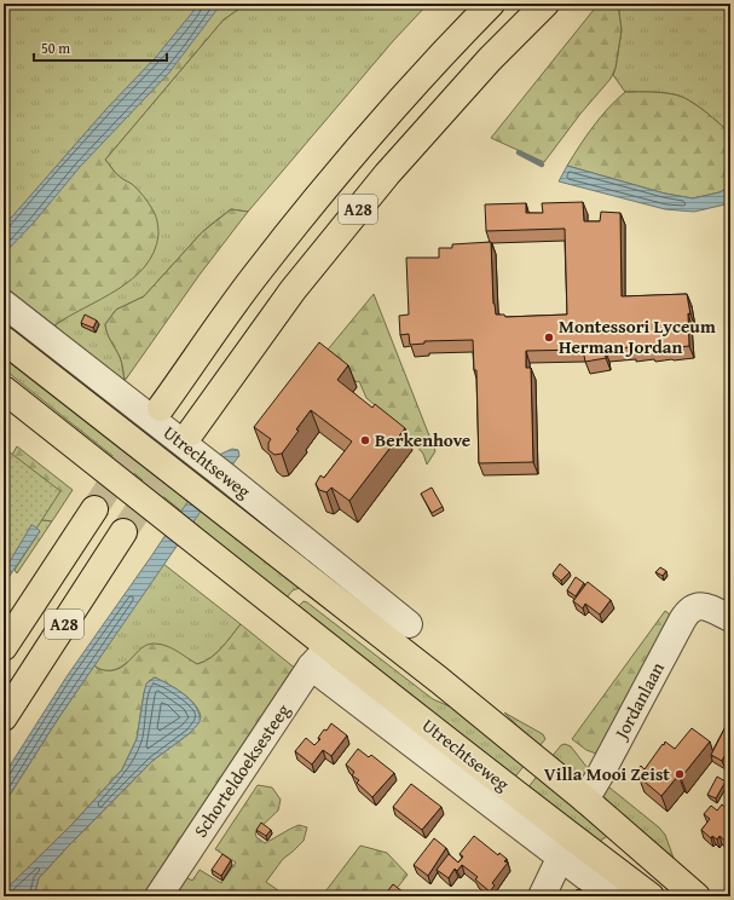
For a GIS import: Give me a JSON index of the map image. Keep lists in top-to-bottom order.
{
  "streets": {
    "main road": ["A28", "Utrechtseweg"],
    "street": ["Jordanlaan", "Schorteldoeksesteeg"]
  },
  "crossings": [
    ["Utrechtseweg", "Jordanlaan"],
    ["Utrechtseweg", "Schorteldoeksesteeg"]
  ],
  "places": ["Montessori Lyceum Herman Jordan", "Berkenhove", "Villa Mooi Zeist"],
  "scale_bar": "50 m"
}
